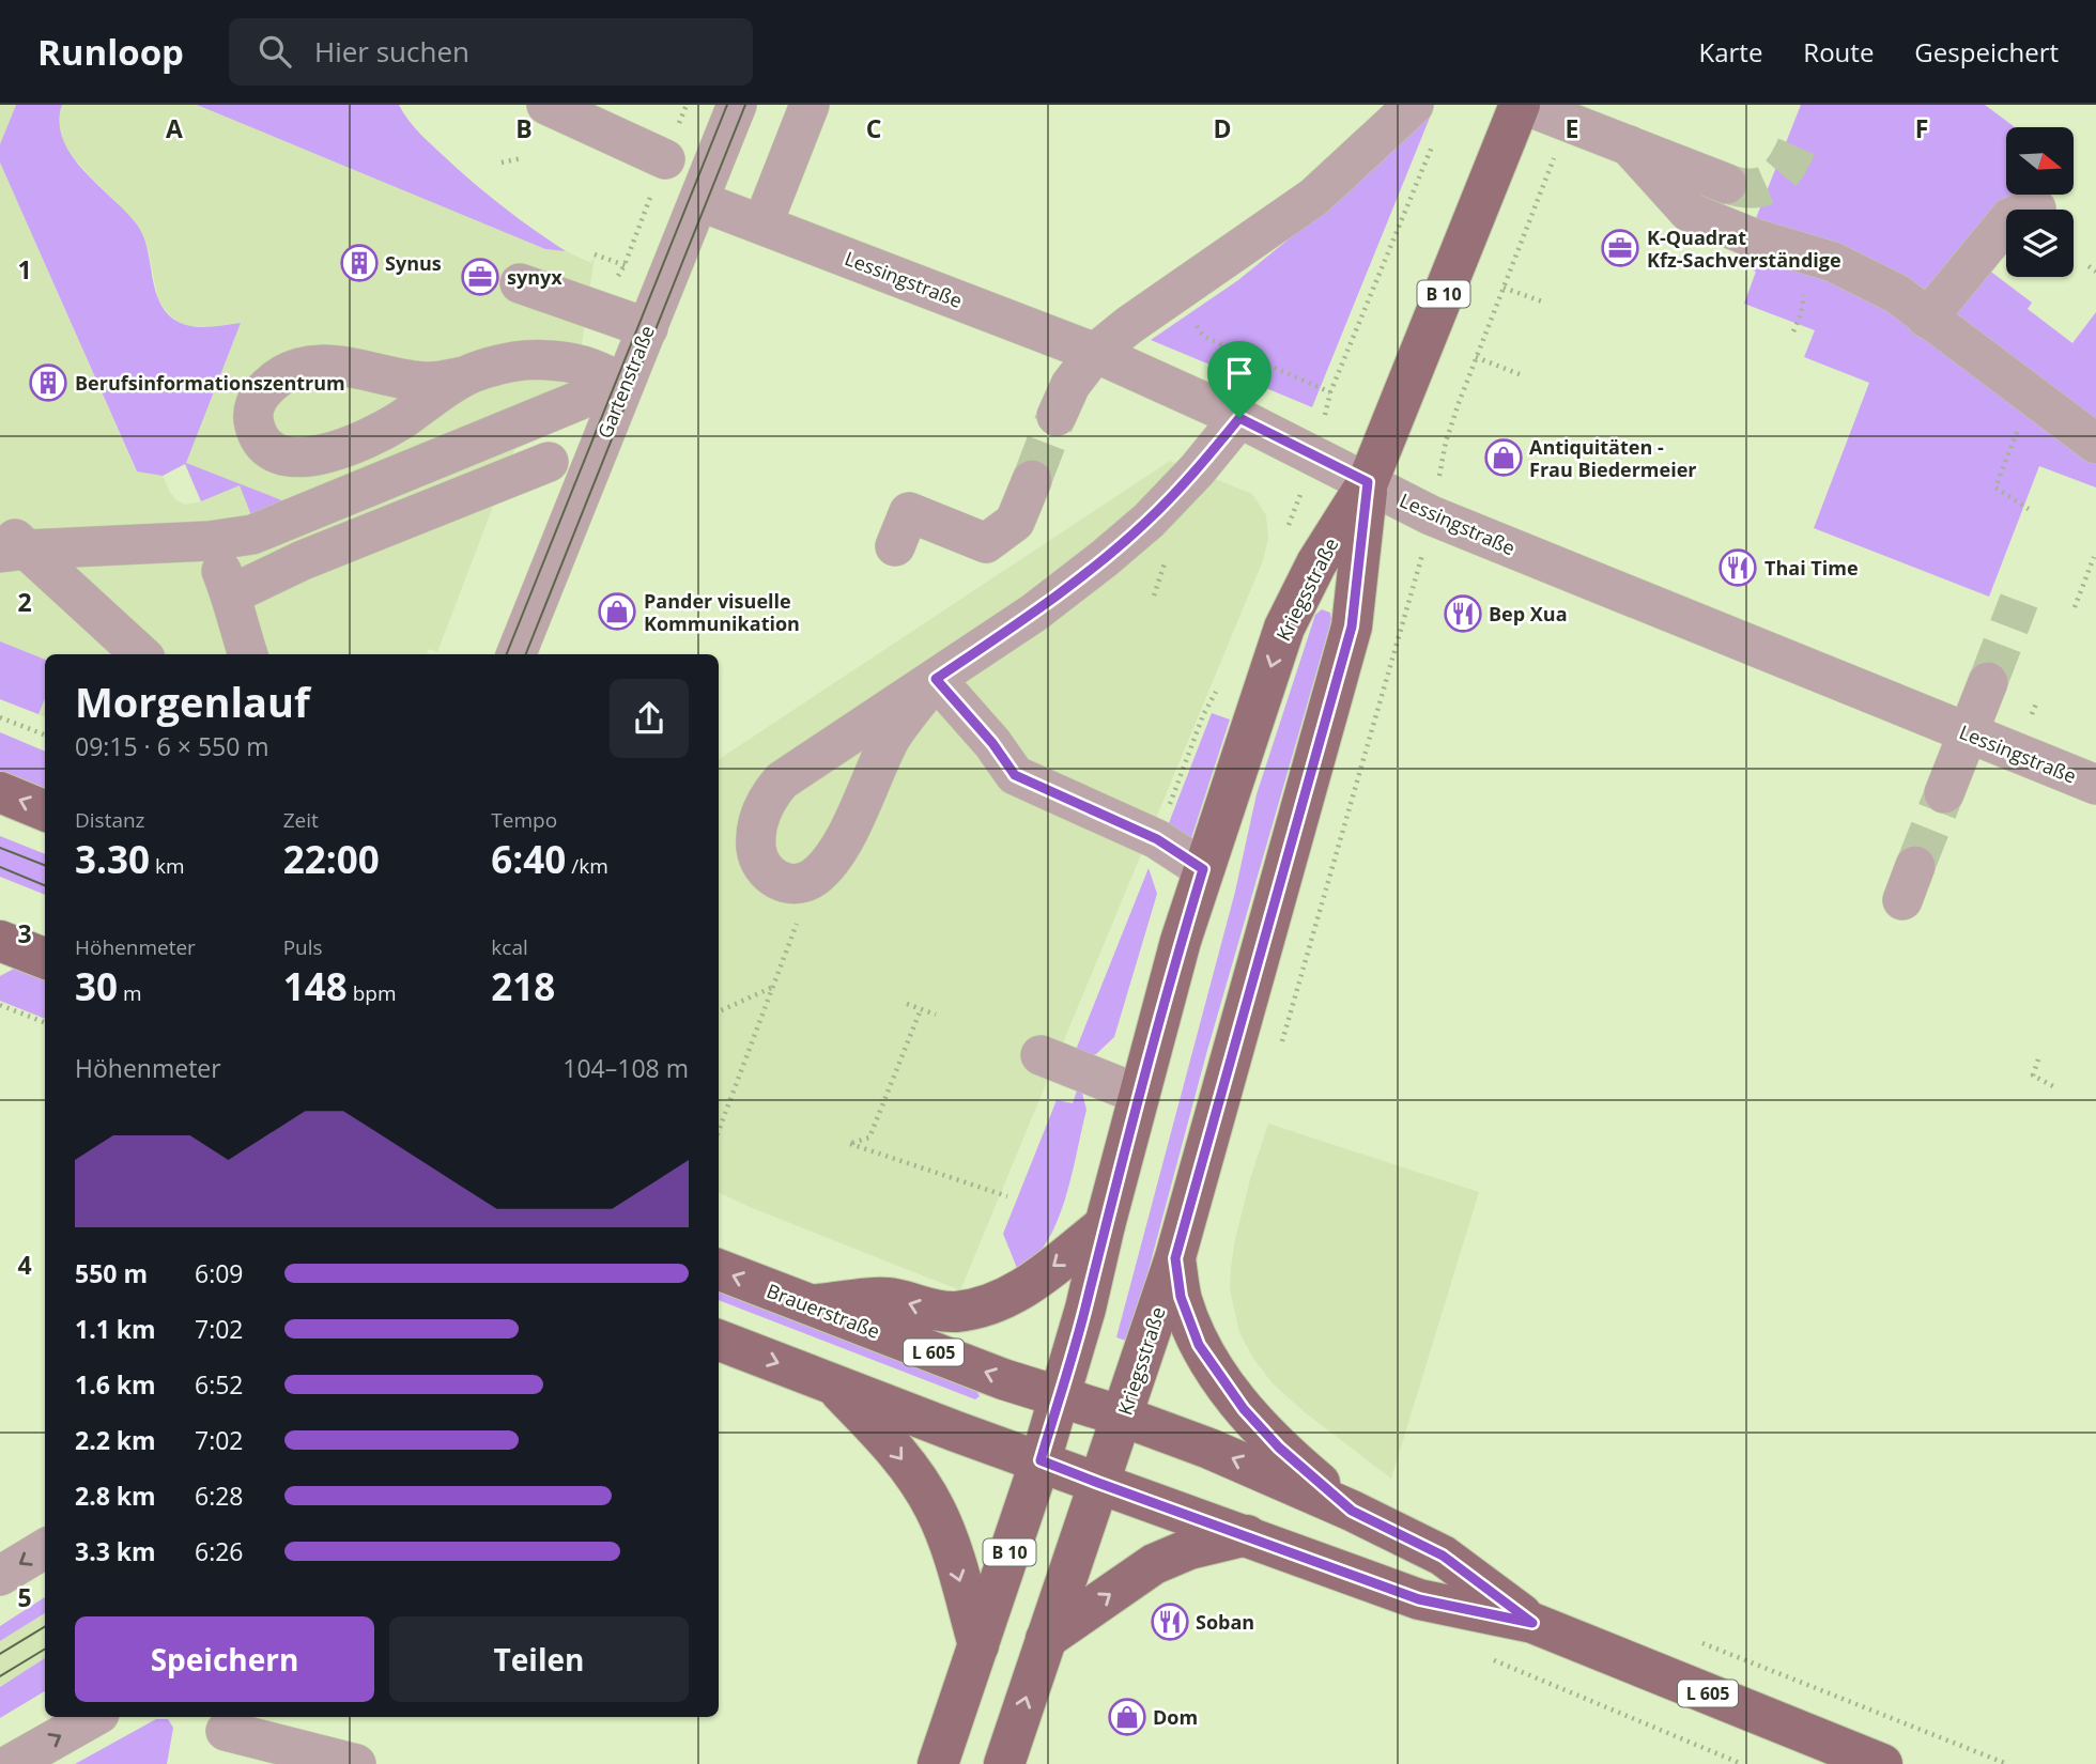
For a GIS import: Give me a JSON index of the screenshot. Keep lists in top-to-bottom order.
{
  "streets": {
    "main road": [
      "B 10",
      "Kriegsstraße",
      "Brauerstraße",
      "L 605"
    ],
    "street": ["Lessingstraße", "Gartenstraße"]
  },
  "crossings": [
    ["Lessingstraße", "B 10"],
    ["Lessingstraße", "Gartenstraße"],
    ["Lessingstraße", "Kriegsstraße"],
    ["B 10", "Kriegsstraße"],
    ["Kriegsstraße", "Brauerstraße"],
    ["Kriegsstraße", "L 605"],
    ["Brauerstraße", "L 605"]
  ],
  "places": {
    "office": ["K-Quadrat Kfz-Sachverständige", "synyx"],
    "building": ["Synus", "Berufsinformationszentrum"],
    "shop": ["Antiquitäten - Frau Biedermeier", "Pander visuelle Kommunikation", "Dom"],
    "restaurant": ["Thai Time", "Bep Xua", "Soban"]
  },
  "north": "right",
  "page": {
    "header": "Runloop",
    "search": "Hier suchen",
    "nav": ["Karte", "Route", "Gespeichert"],
    "heading": ["Morgenlauf", "09:15 · 6 × 550 m"],
    "stats": [
      ["Distanz", "3.30 km"],
      ["Zeit", "22:00"],
      ["Tempo", "6:40 /km"],
      ["Höhenmeter", "30 m"],
      ["Puls", "148 bpm"],
      ["kcal", "218"]
    ],
    "chart": ["Höhenmeter", "104–108 m"],
    "list": [
      {
        "name": "550 m",
        "note": "6:09"
      },
      {
        "name": "1.1 km",
        "note": "7:02"
      },
      {
        "name": "1.6 km",
        "note": "6:52"
      },
      {
        "name": "2.2 km",
        "note": "7:02"
      },
      {
        "name": "2.8 km",
        "note": "6:28"
      },
      {
        "name": "3.3 km",
        "note": "6:26"
      }
    ],
    "buttons": ["Speichern", "Teilen"]
  },
  "grid": {
    "columns": [
      "A",
      "B",
      "C",
      "D",
      "E",
      "F"
    ],
    "rows": [
      "1",
      "2",
      "3",
      "4",
      "5"
    ]
  }
}
